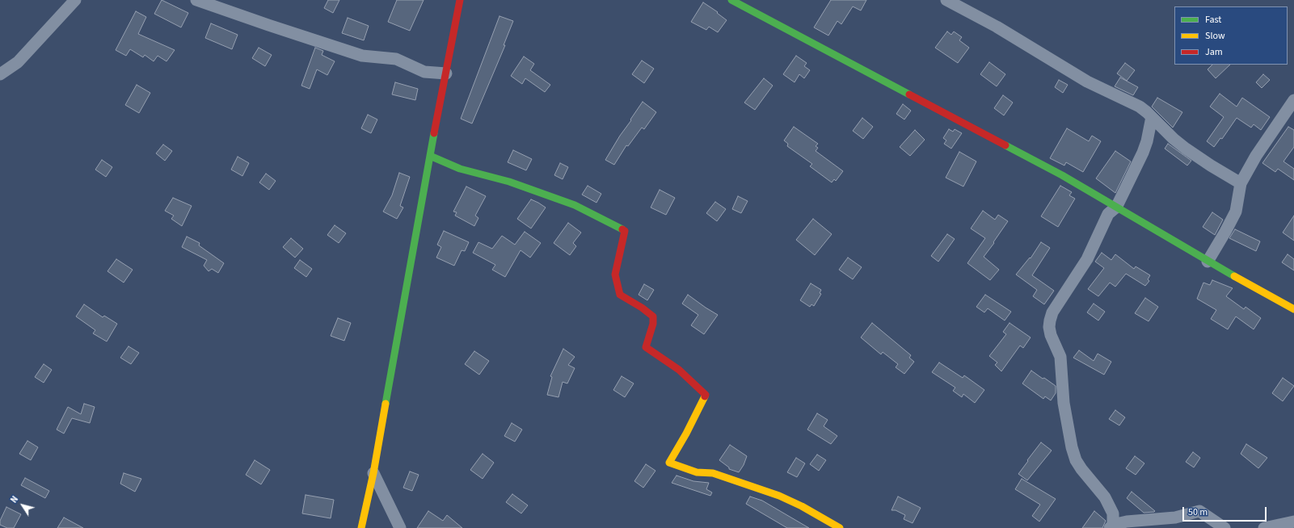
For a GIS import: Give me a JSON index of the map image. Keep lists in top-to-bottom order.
{
  "legend": ["Fast", "Slow", "Jam"],
  "scale_bar": "50 m",
  "north": "top left"
}
